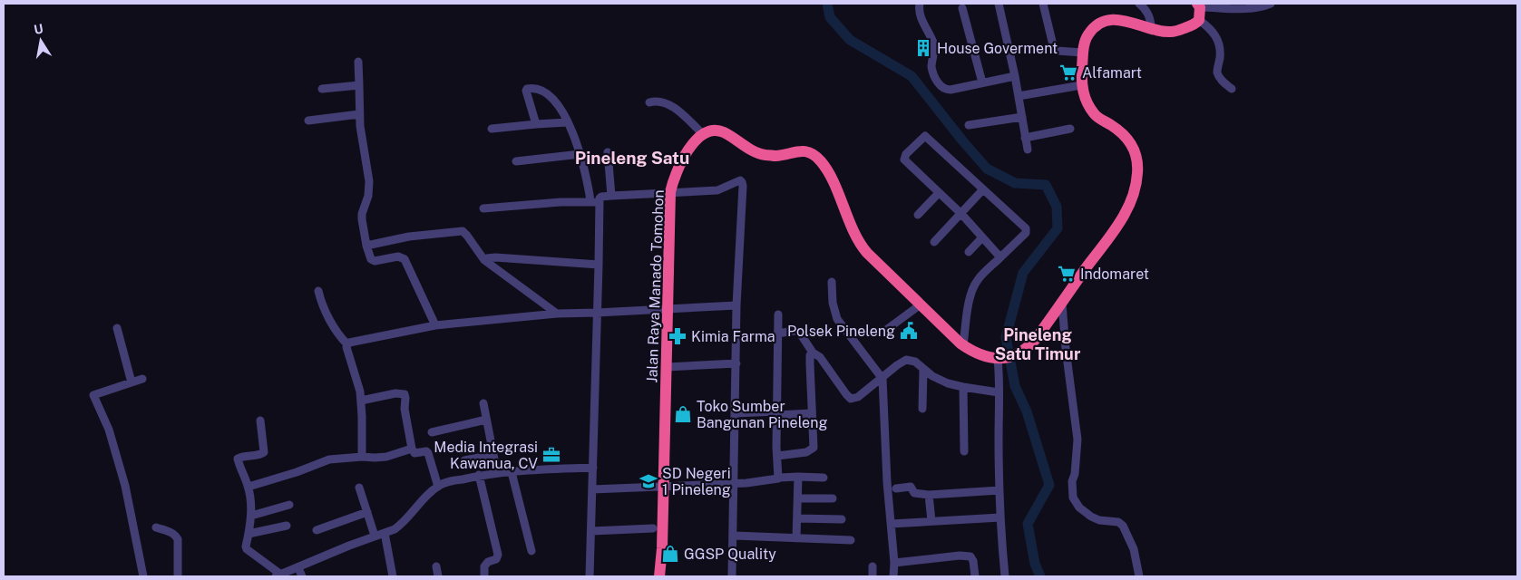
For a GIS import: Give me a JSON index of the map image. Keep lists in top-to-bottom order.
{
  "streets": {
    "highway": ["Jalan Raya Manado Tomohon"]
  },
  "districts": ["Pineleng Satu", "Pineleng Satu Timur"],
  "places": {
    "building": ["House Goverment"],
    "supermarket": ["Alfamart", "Indomaret"],
    "public building": ["Polsek Pineleng"],
    "pharmacy": ["Kimia Farma"],
    "shop": ["Toko Sumber Bangunan Pineleng", "GGSP Quality"],
    "office": ["Media Integrasi Kawanua, CV"],
    "school or university": ["SD Negeri 1 Pineleng"]
  },
  "north": "top"
}
